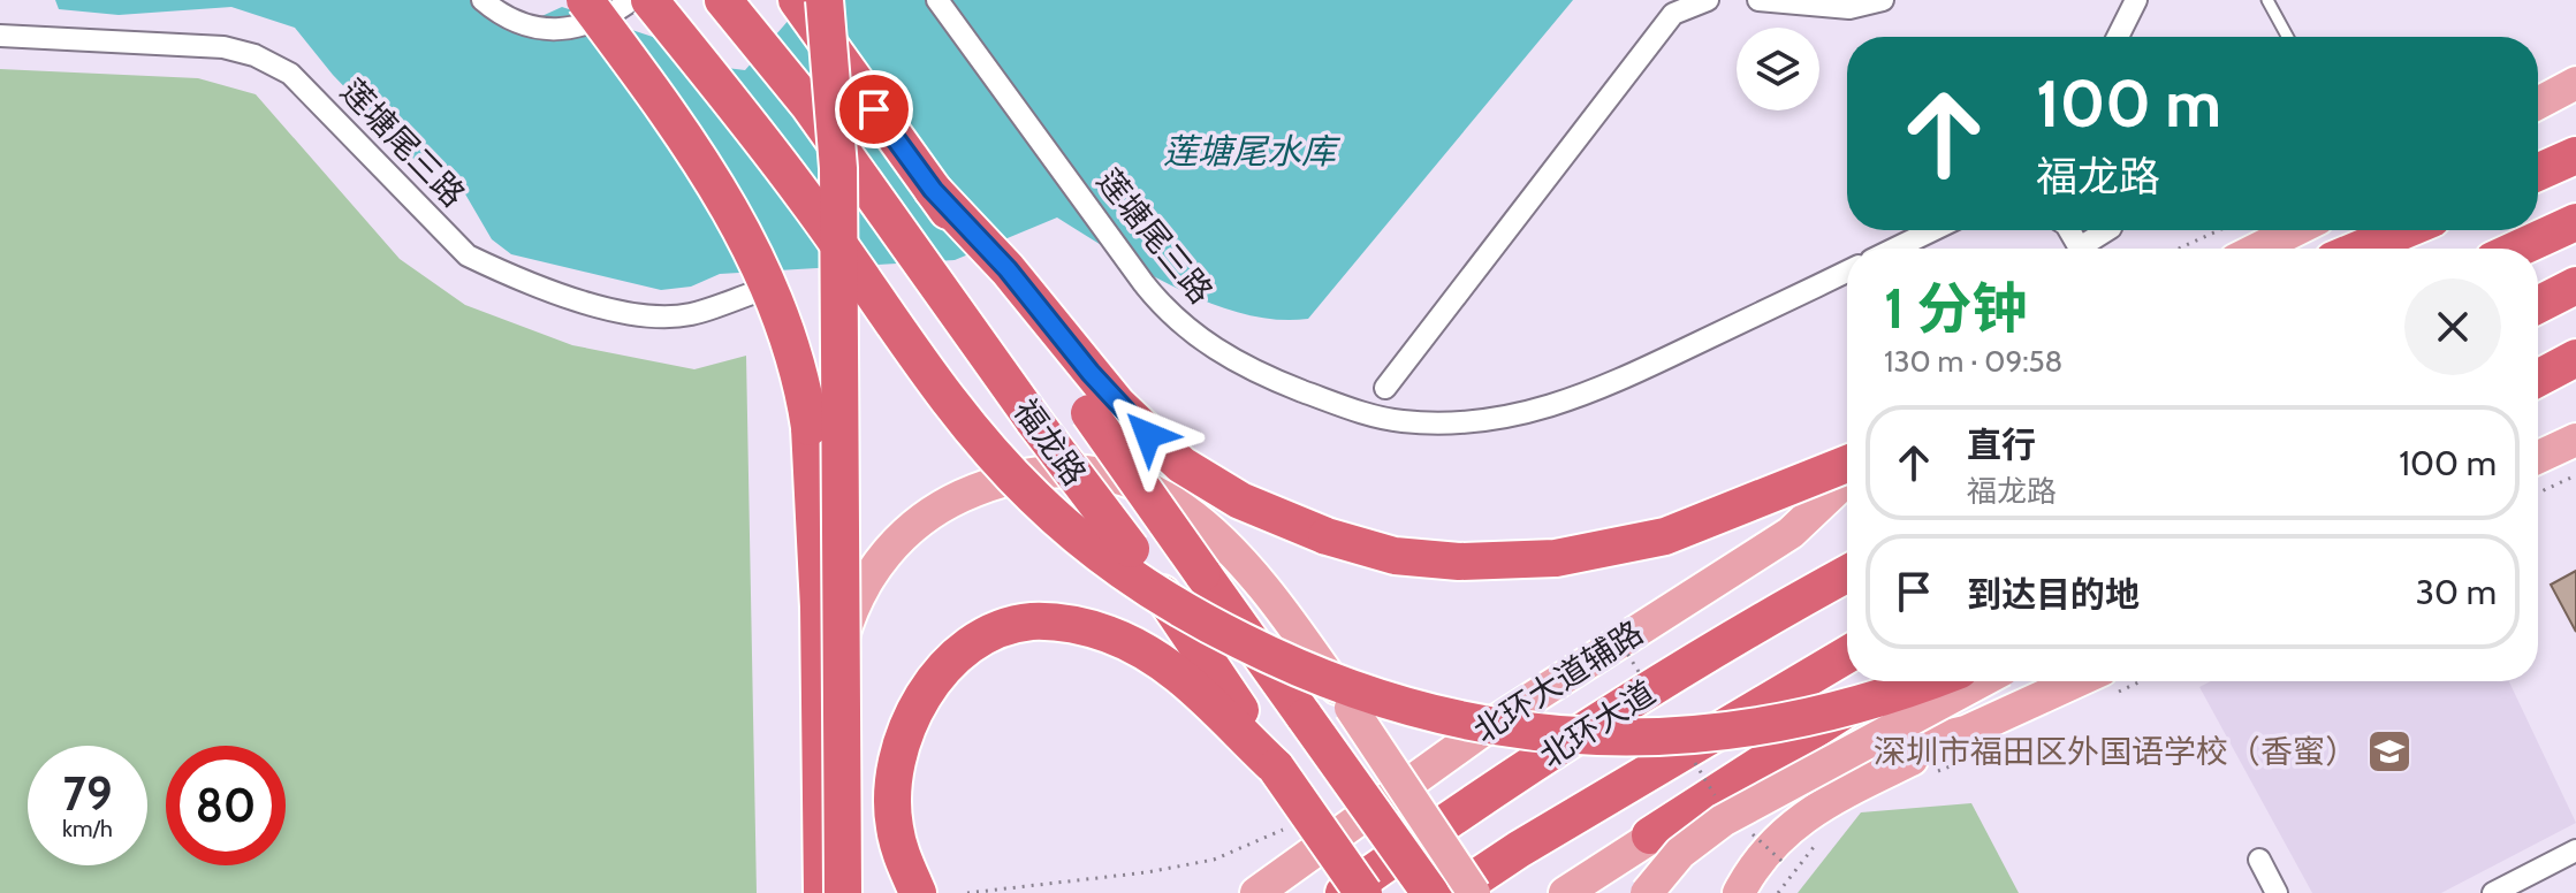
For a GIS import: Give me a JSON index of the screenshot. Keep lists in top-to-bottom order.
{
  "streets": {
    "highway": ["福龙路", "北环大道"],
    "main road": ["北环大道辅路"],
    "street": ["莲塘尾三路"]
  },
  "water": ["莲塘尾水库"],
  "places": {
    "school or university": ["深圳市福田区外国语学校（香蜜）"]
  },
  "page": {
    "turn": ["100 m", "福龙路"],
    "heading": ["1 分钟", "130 m · 09:58"],
    "list": [
      {
        "name": "直行",
        "note": "福龙路",
        "value": "100 m"
      },
      {
        "name": "到达目的地",
        "value": "30 m"
      }
    ],
    "speed": "79 km/h",
    "limit": "80"
  }
}
